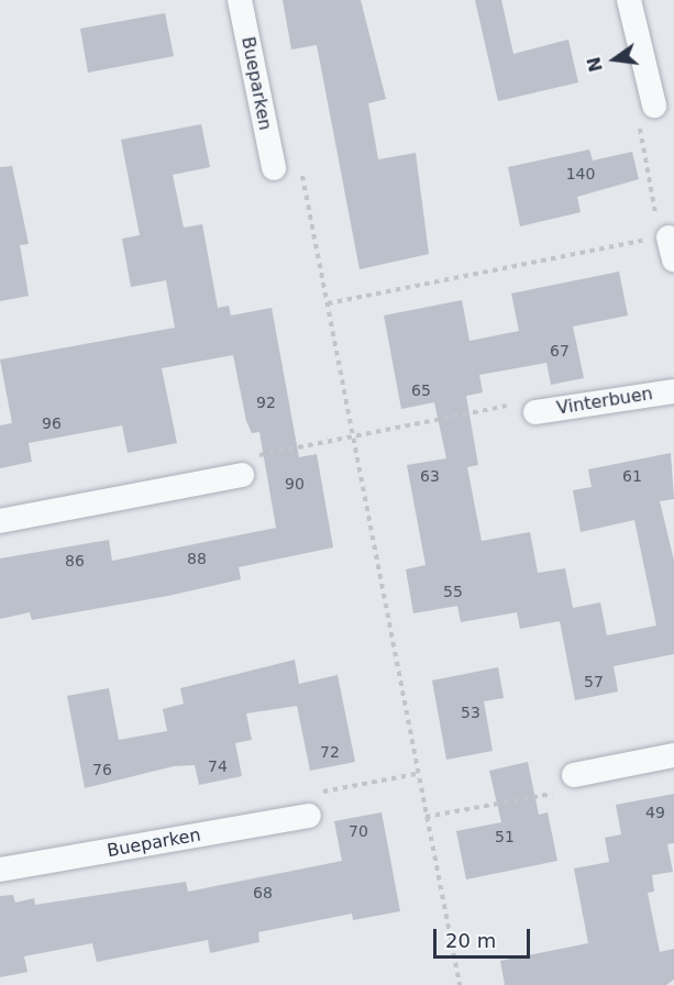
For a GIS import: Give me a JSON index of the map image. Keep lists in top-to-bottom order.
{
  "streets": {
    "street": ["Bueparken", "Vinterbuen"]
  },
  "house_numbers": [
    "140",
    "67",
    "65",
    "92",
    "96",
    "63",
    "61",
    "90",
    "88",
    "86",
    "55",
    "57",
    "53",
    "72",
    "74",
    "76",
    "49",
    "70",
    "51",
    "68"
  ],
  "scale_bar": "20 m",
  "north": "left"
}
